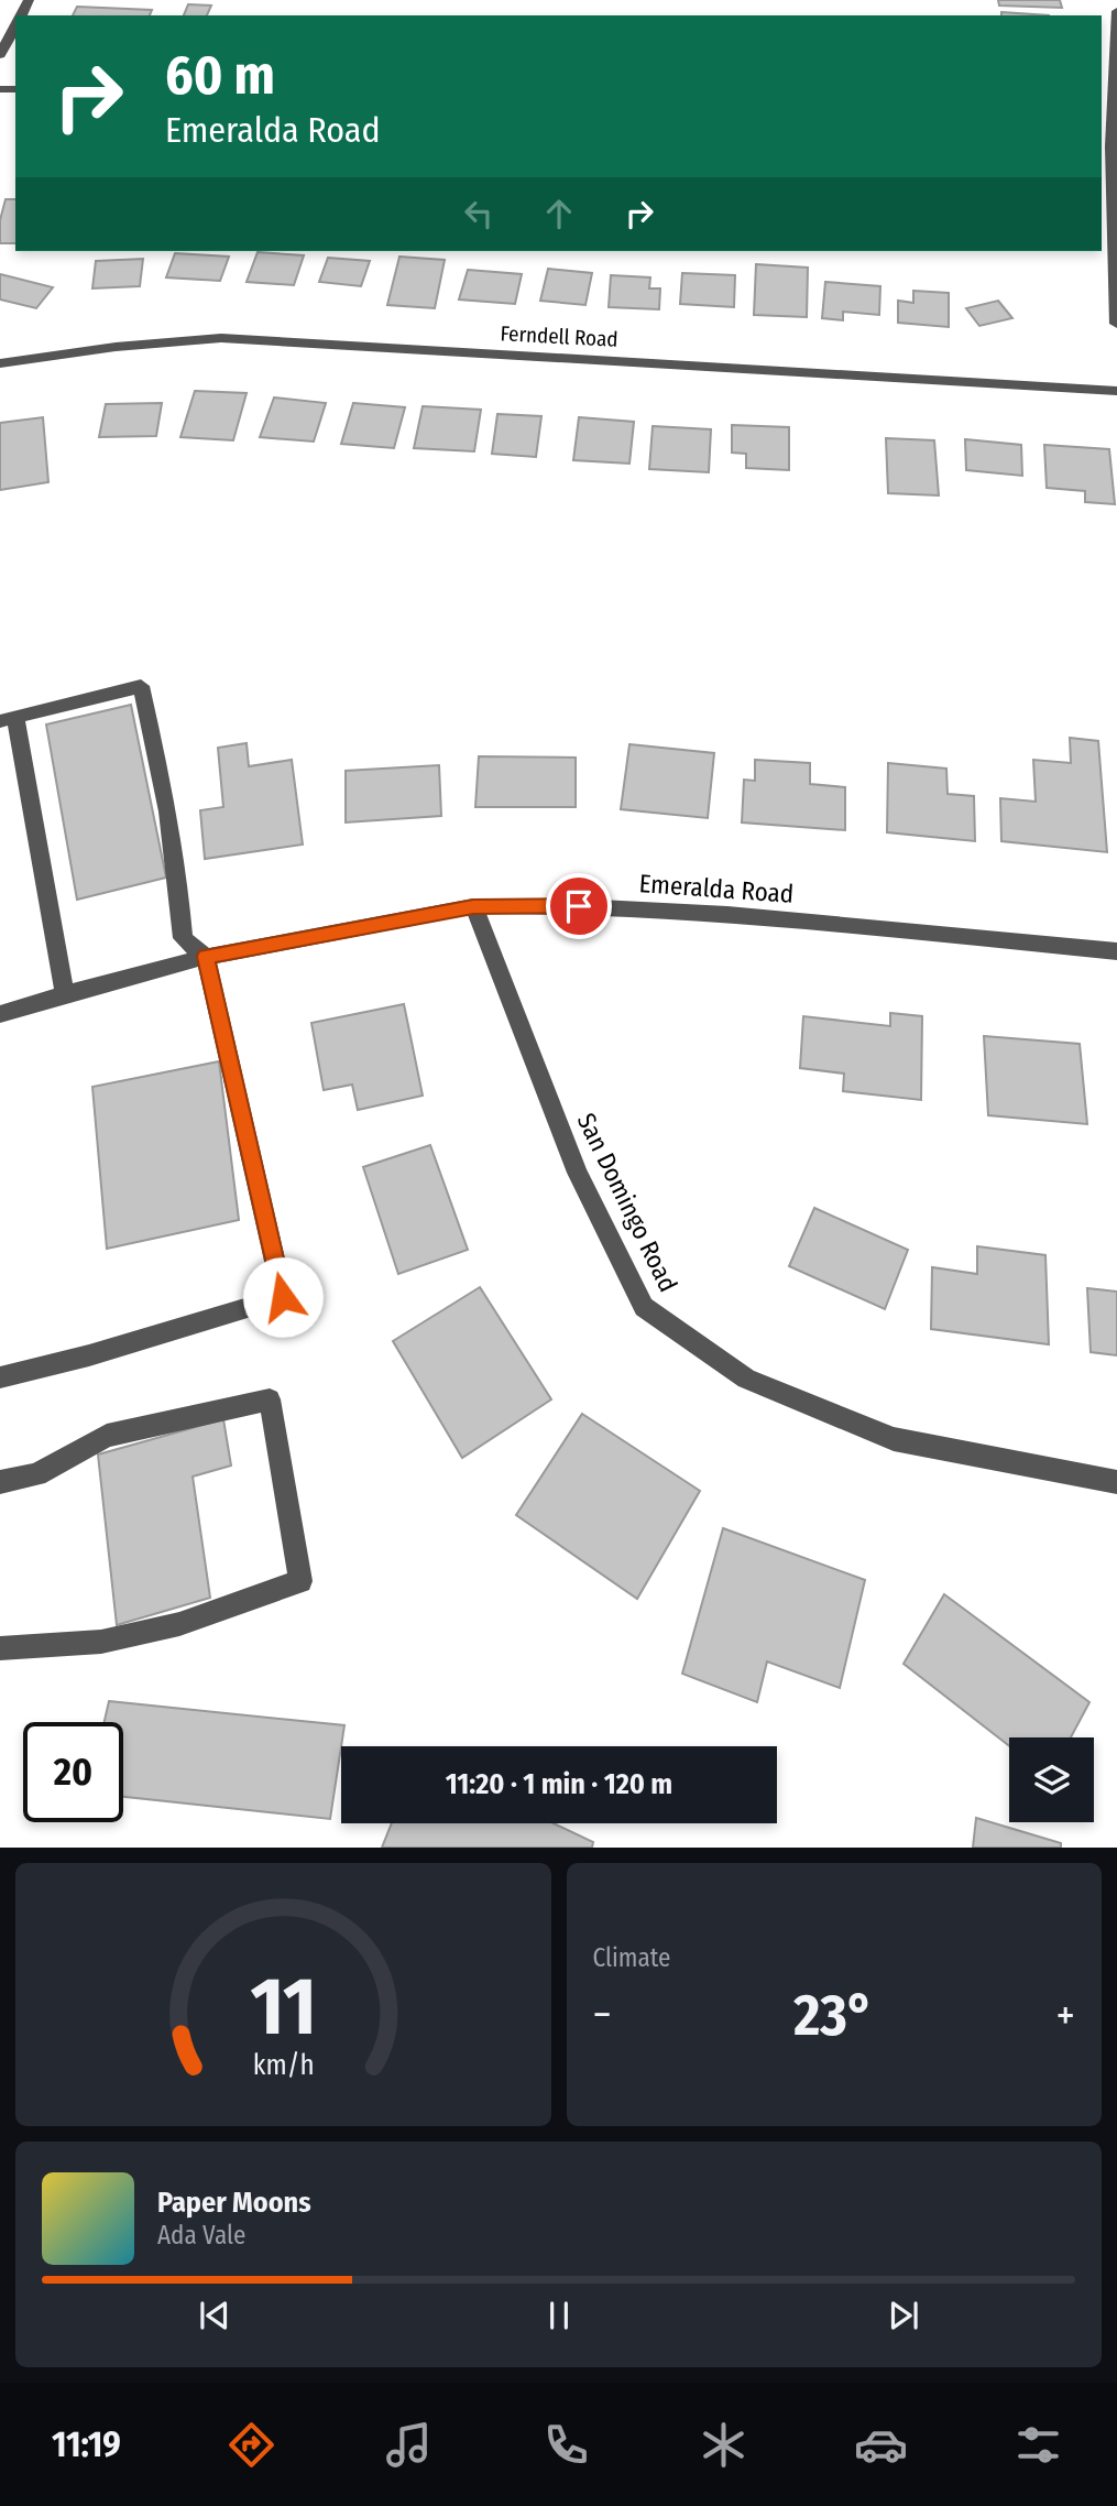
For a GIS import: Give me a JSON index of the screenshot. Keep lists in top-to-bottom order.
{
  "streets": {
    "street": ["Ferndell Road", "Emeralda Road", "San Domingo Road"]
  },
  "crossings": [
    ["Emeralda Road", "San Domingo Road"]
  ],
  "page": {
    "turn": ["60 m", "Emeralda Road"],
    "limit": "20",
    "trip": "11:20 · 1 min · 120 m",
    "tile": "Climate",
    "heat": ["−", "23°", "+"],
    "song": ["Paper Moons", "Ada Vale"],
    "tabs": "11:19",
    "gauge": ["11", "km/h"]
  }
}
